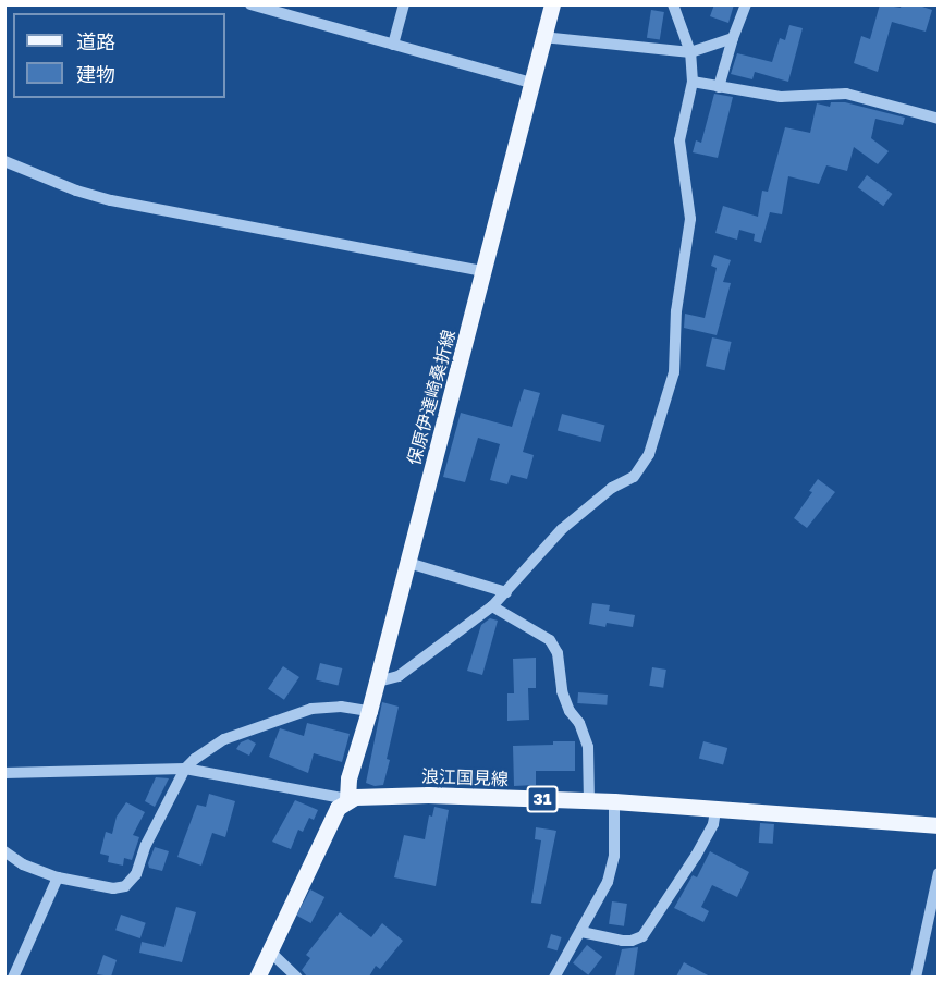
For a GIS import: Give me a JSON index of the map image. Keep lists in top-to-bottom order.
{
  "streets": {
    "main road": ["保原伊達崎桑折線", "浪江国見線", "31"]
  },
  "crossings": [
    ["保原伊達崎桑折線", "浪江国見線"]
  ],
  "legend": ["道路", "建物"]
}
